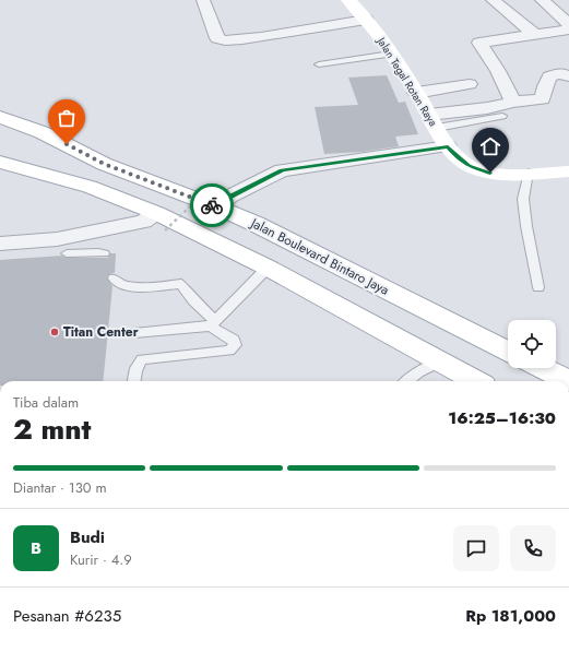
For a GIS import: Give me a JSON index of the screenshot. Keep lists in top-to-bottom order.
{
  "streets": {
    "main road": ["Jalan Tegal Rotan Raya", "Jalan Boulevard Bintaro Jaya"]
  },
  "places": ["Titan Center"],
  "page": {
    "heading": ["2 mnt", "Tiba dalam", "16:25–16:30"],
    "panel": [
      "Budi",
      "Kurir · 4.9",
      "Pesanan #6235",
      "Rp 181,000"
    ],
    "bar": "Diantar · 130 m",
    "round": "B"
  }
}
